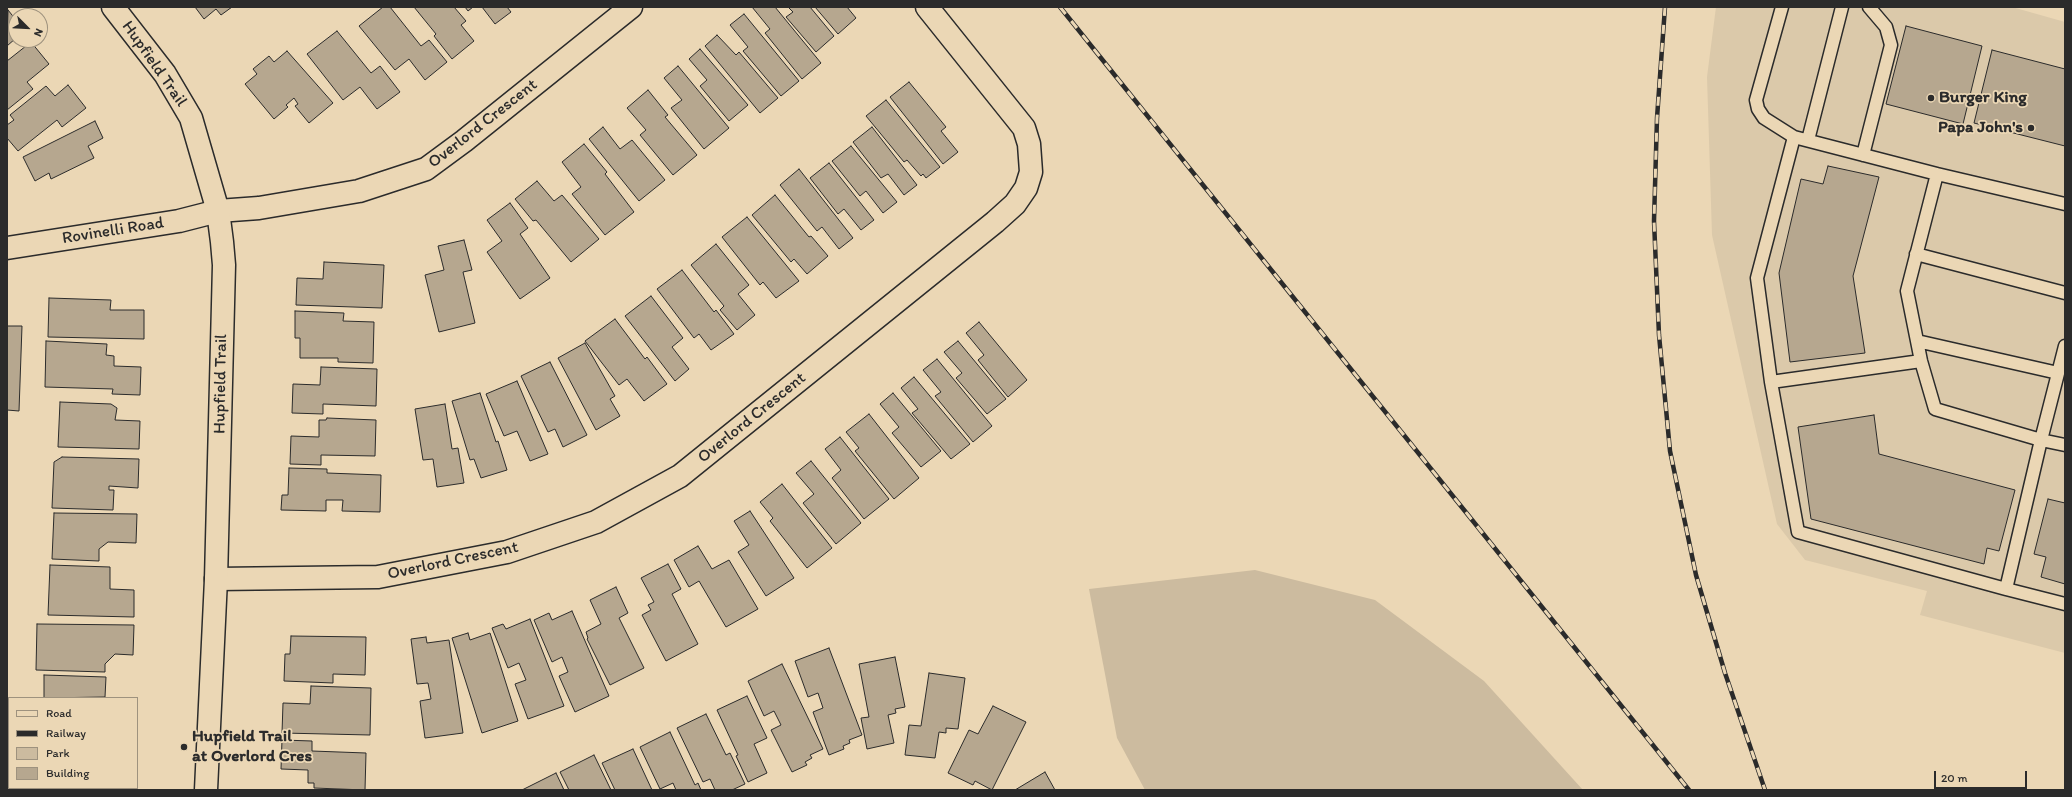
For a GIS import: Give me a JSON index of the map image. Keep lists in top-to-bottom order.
{
  "streets": {
    "street": ["Hupfield Trail", "Overlord Crescent", "Rovinelli Road"]
  },
  "crossings": [
    ["Hupfield Trail", "Overlord Crescent"],
    ["Hupfield Trail", "Rovinelli Road"],
    ["Overlord Crescent", "Rovinelli Road"]
  ],
  "places": ["Burger King", "Papa John's", "Hupfield Trail at Overlord Cres"],
  "legend": [
    "Road",
    "Railway",
    "Park",
    "Building"
  ],
  "scale_bar": "20 m",
  "north": "bottom right"
}
